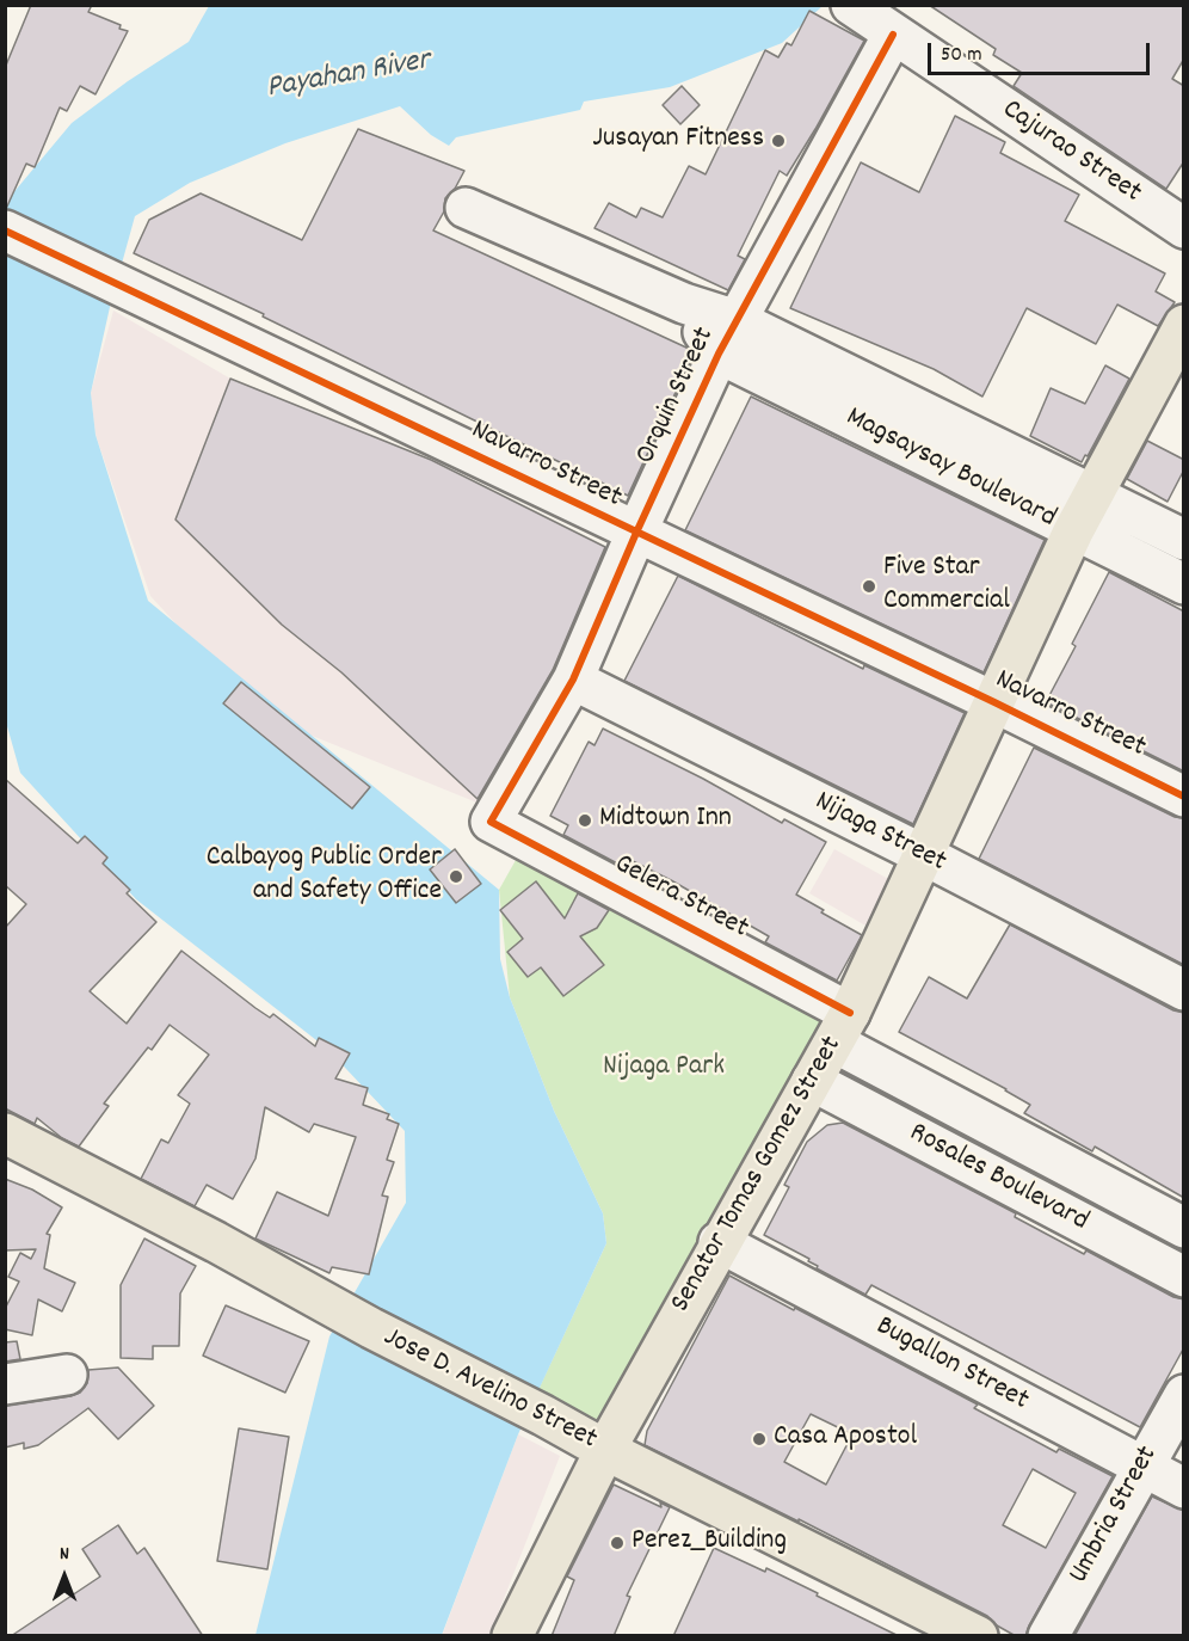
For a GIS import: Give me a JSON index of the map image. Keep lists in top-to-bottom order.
{
  "streets": {
    "main road": ["Senator Tomas Gomez Street", "Jose D. Avelino Street"],
    "street": [
      "Cajurao Street",
      "Orquin Street",
      "Navarro Street",
      "Magsaysay Boulevard",
      "Nijaga Street",
      "Gelera Street",
      "Rosales Boulevard",
      "Bugallon Street",
      "Umbria Street"
    ]
  },
  "crossings": [
    ["Cajurao Street", "Orquin Street"],
    ["Orquin Street", "Navarro Street"],
    ["Orquin Street", "Magsaysay Boulevard"],
    ["Orquin Street", "Nijaga Street"],
    ["Orquin Street", "Gelera Street"],
    ["Navarro Street", "Senator Tomas Gomez Street"],
    ["Magsaysay Boulevard", "Senator Tomas Gomez Street"],
    ["Nijaga Street", "Senator Tomas Gomez Street"],
    ["Gelera Street", "Senator Tomas Gomez Street"],
    ["Gelera Street", "Rosales Boulevard"],
    ["Senator Tomas Gomez Street", "Rosales Boulevard"],
    ["Senator Tomas Gomez Street", "Bugallon Street"],
    ["Senator Tomas Gomez Street", "Jose D. Avelino Street"],
    ["Bugallon Street", "Umbria Street"]
  ],
  "water": ["Payahan River"],
  "parks": ["Nijaga Park"],
  "places": [
    "Jusayan Fitness",
    "Five Star Commercial",
    "Midtown Inn",
    "Calbayog Public Order and Safety Office",
    "Casa Apostol",
    "Perez_Building"
  ],
  "scale_bar": "50 m",
  "north": "top"
}
